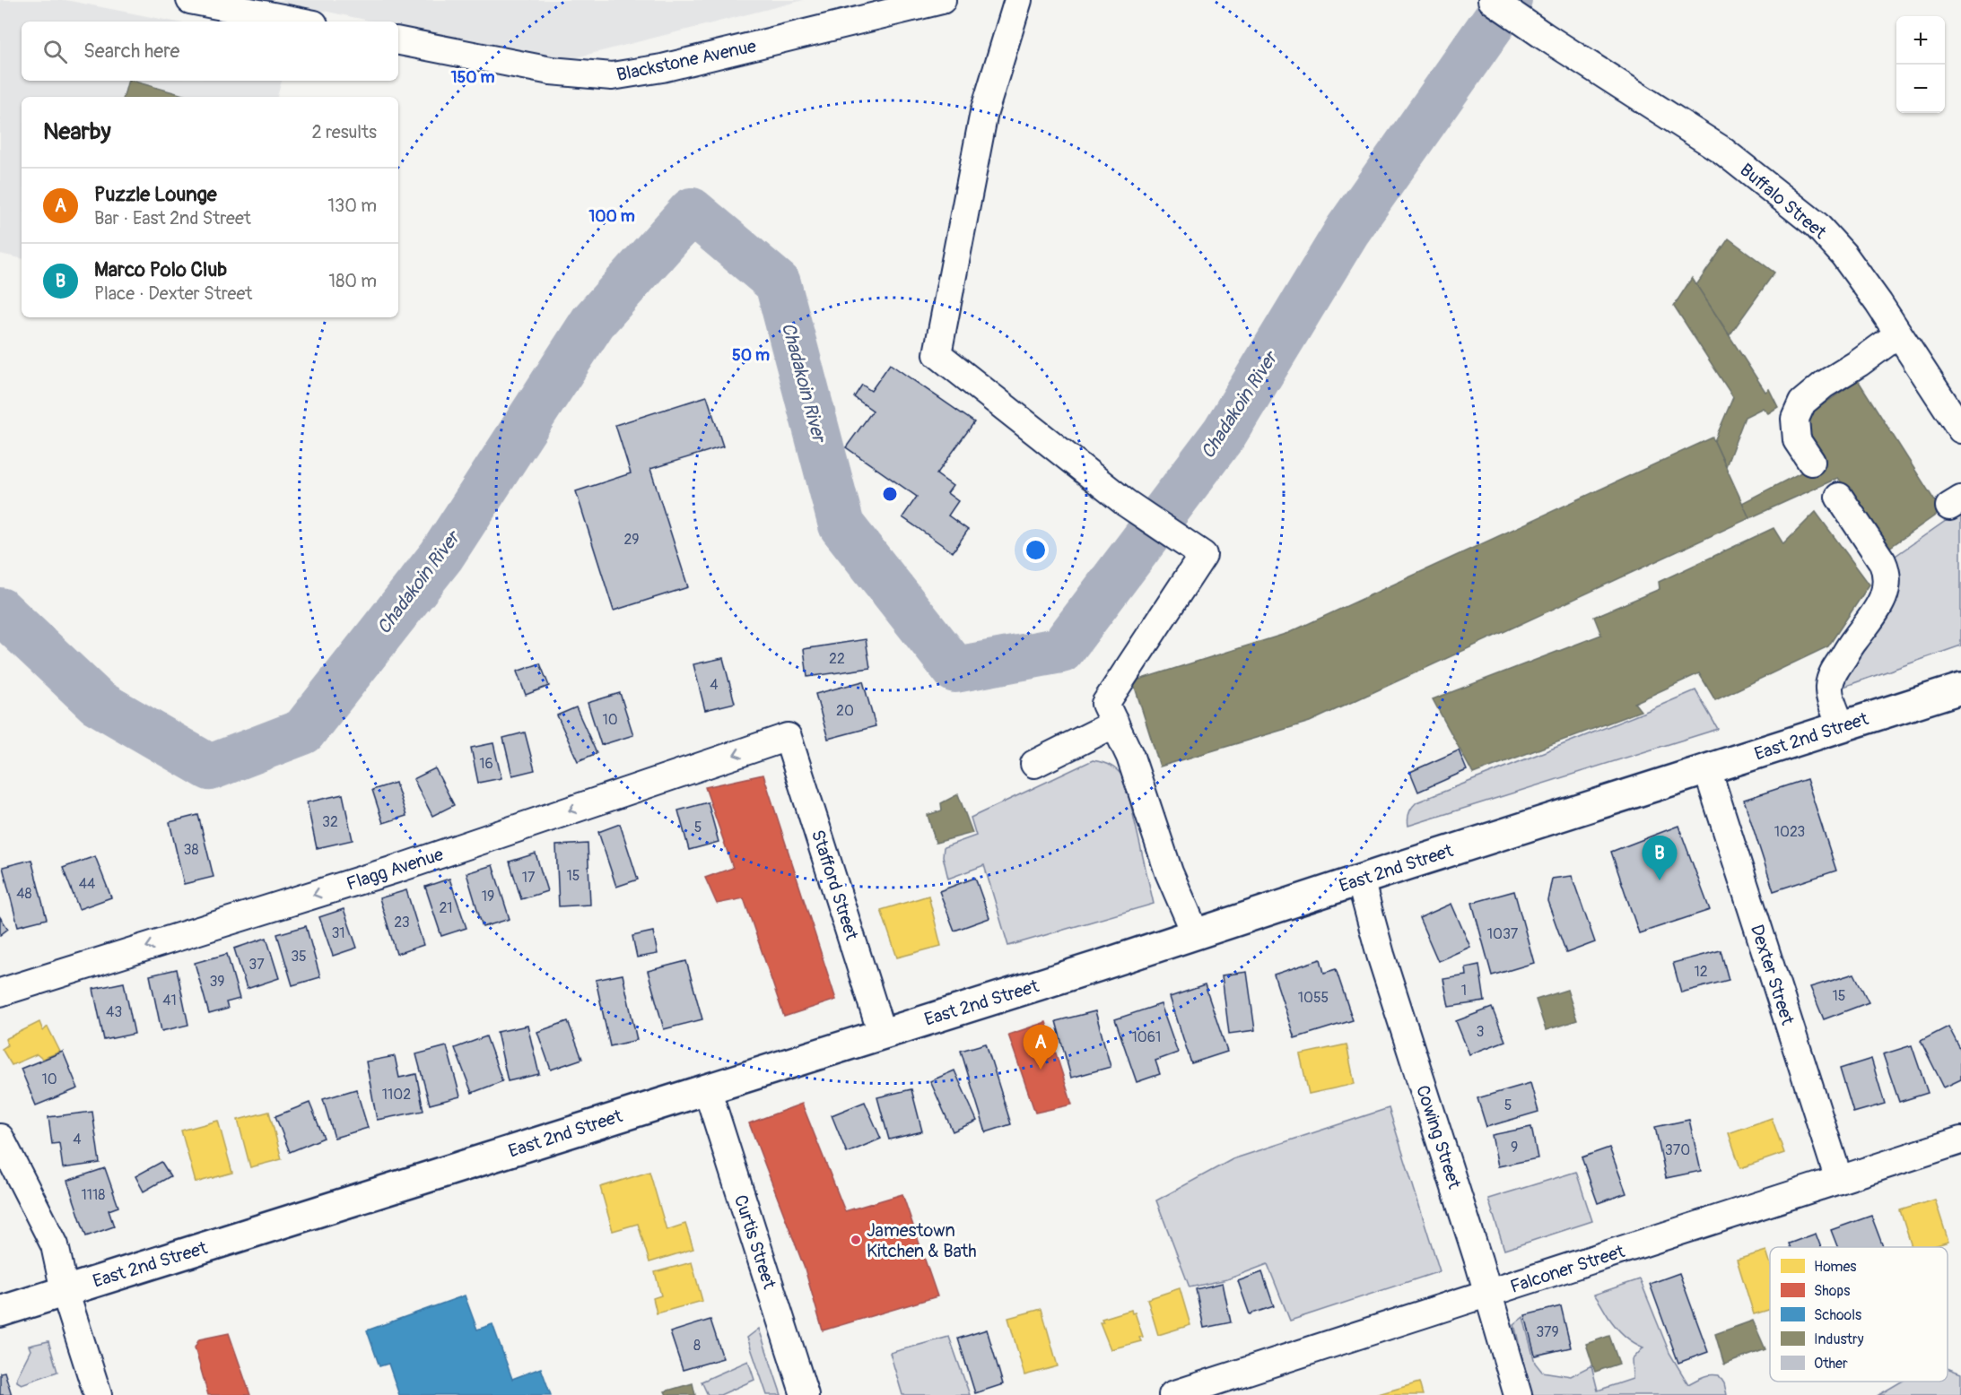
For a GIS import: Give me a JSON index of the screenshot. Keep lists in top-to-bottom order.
{
  "streets": {
    "main road": ["East 2nd Street"],
    "street": [
      "Blackstone Avenue",
      "Buffalo Street",
      "Flagg Avenue",
      "Stafford Street",
      "Dexter Street",
      "Cowing Street",
      "Curtis Street",
      "Falconer Street"
    ]
  },
  "crossings": [
    ["East 2nd Street", "Stafford Street"],
    ["East 2nd Street", "Dexter Street"],
    ["East 2nd Street", "Cowing Street"],
    ["East 2nd Street", "Curtis Street"],
    ["Flagg Avenue", "Stafford Street"],
    ["Dexter Street", "Falconer Street"],
    ["Cowing Street", "Falconer Street"]
  ],
  "one_way": ["Flagg Avenue"],
  "water": ["Chadakoin River"],
  "places": ["Jamestown Kitchen & Bath"],
  "house_numbers": [
    "29",
    "22",
    "4",
    "20",
    "10",
    "16",
    "32",
    "5",
    "1023",
    "38",
    "15",
    "17",
    "44",
    "48",
    "19",
    "21",
    "23",
    "31",
    "1037",
    "35",
    "37",
    "12",
    "39",
    "1",
    "15",
    "1055",
    "41",
    "43",
    "3",
    "1061",
    "10",
    "1102",
    "5",
    "4",
    "9",
    "370",
    "1118",
    "379",
    "8"
  ],
  "legend": [
    "Homes",
    "Shops",
    "Schools",
    "Industry",
    "Other"
  ],
  "page": {
    "map_buttons": ["+", "−"],
    "search": "Search here",
    "heading": ["Nearby", "2 results"],
    "list": [
      {
        "mark": "A",
        "name": "Puzzle Lounge",
        "note": "Bar · East 2nd Street",
        "value": "130 m"
      },
      {
        "mark": "B",
        "name": "Marco Polo Club",
        "note": "Place · Dexter Street",
        "value": "180 m"
      }
    ],
    "pins": ["B", "A"]
  },
  "rings": ["150 m", "100 m", "50 m"]
}
